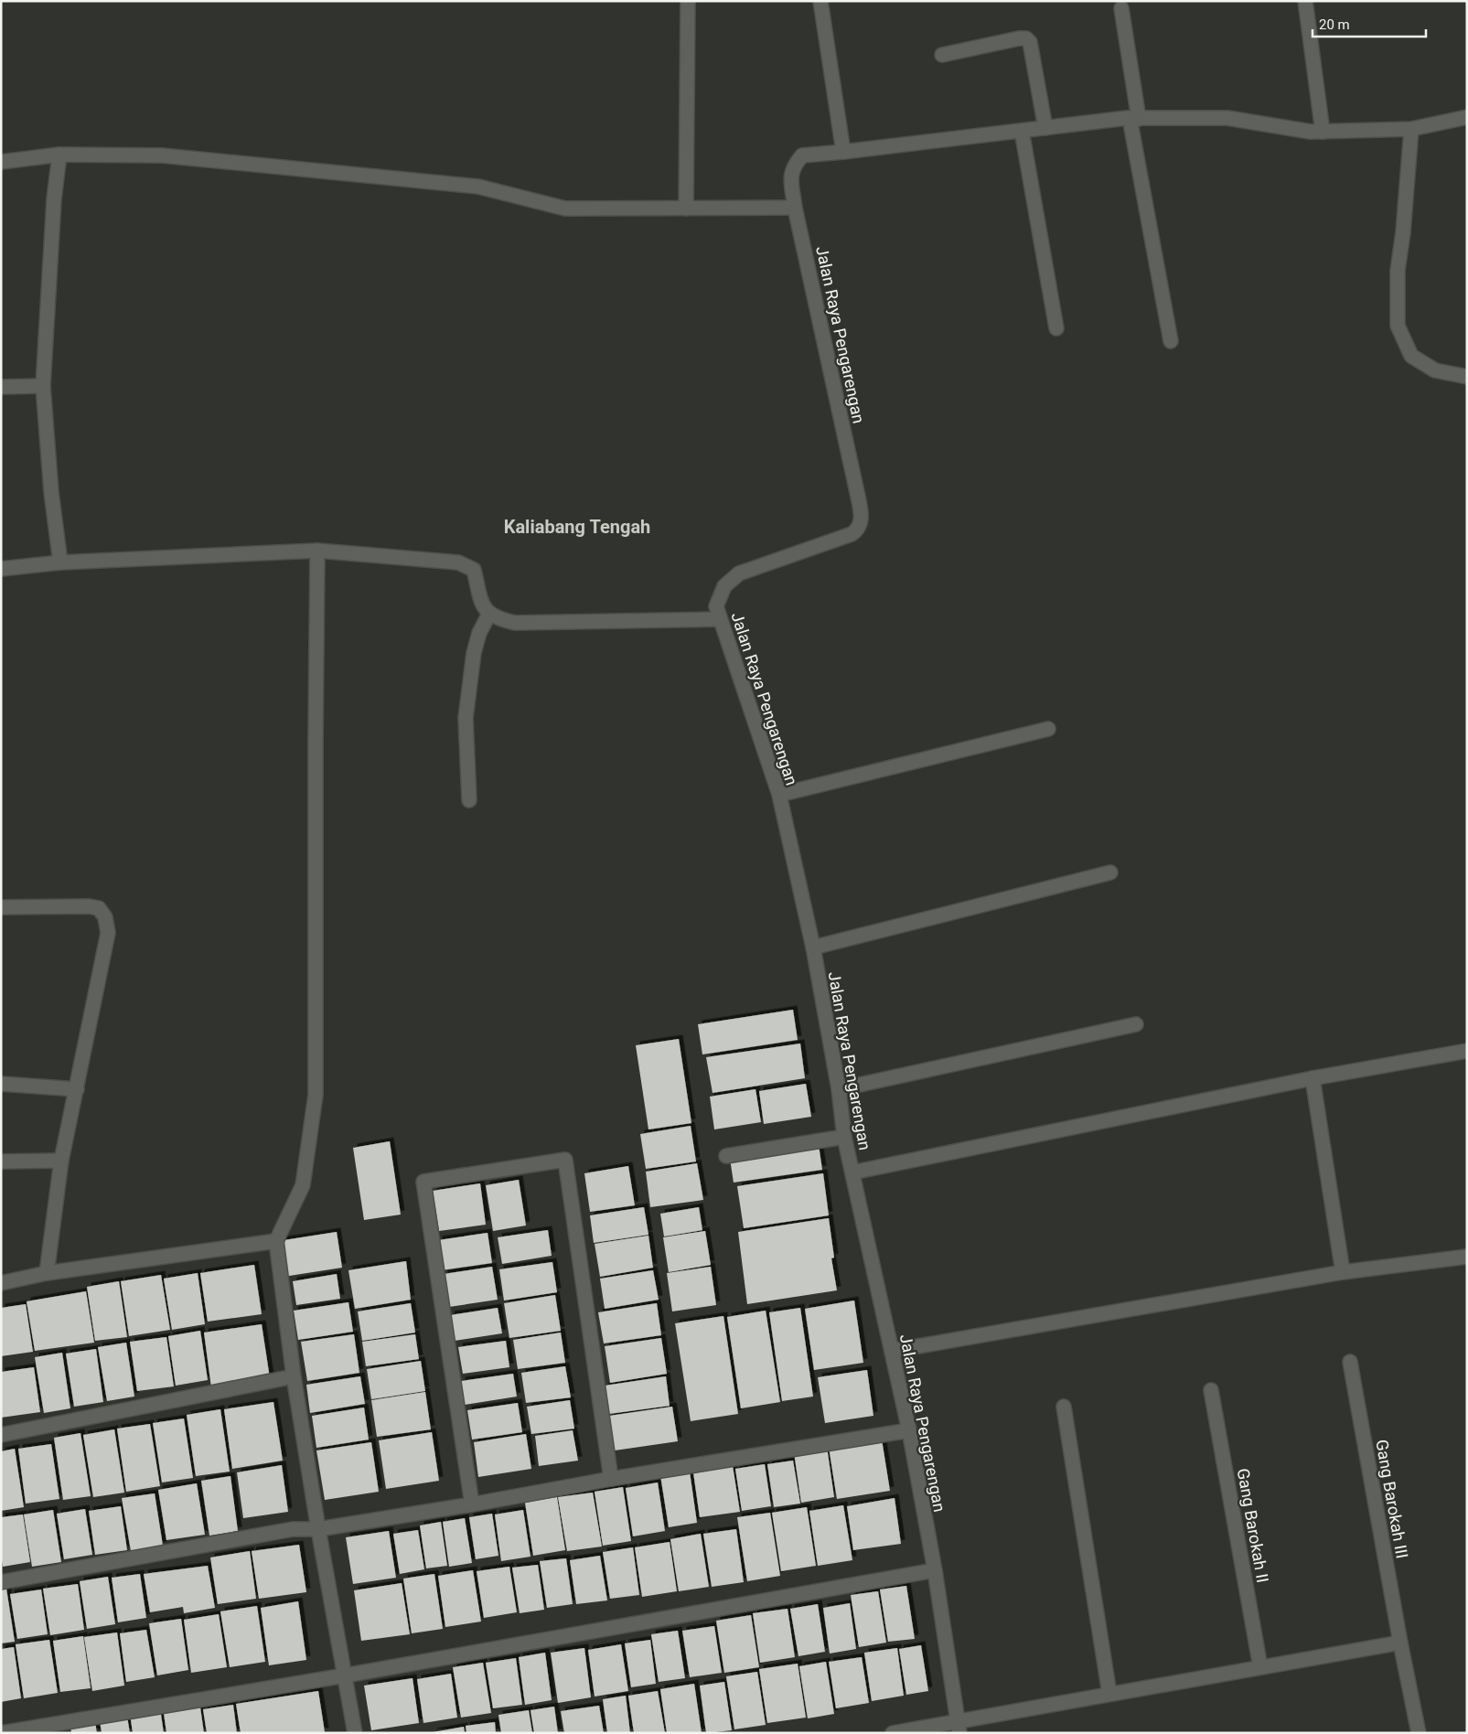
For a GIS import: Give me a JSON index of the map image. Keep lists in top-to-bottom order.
{
  "streets": {
    "street": ["Jalan Raya Pengarengan", "Gang Barokah III", "Gang Barokah II"]
  },
  "districts": ["Kaliabang Tengah"],
  "scale_bar": "20 m"
}
